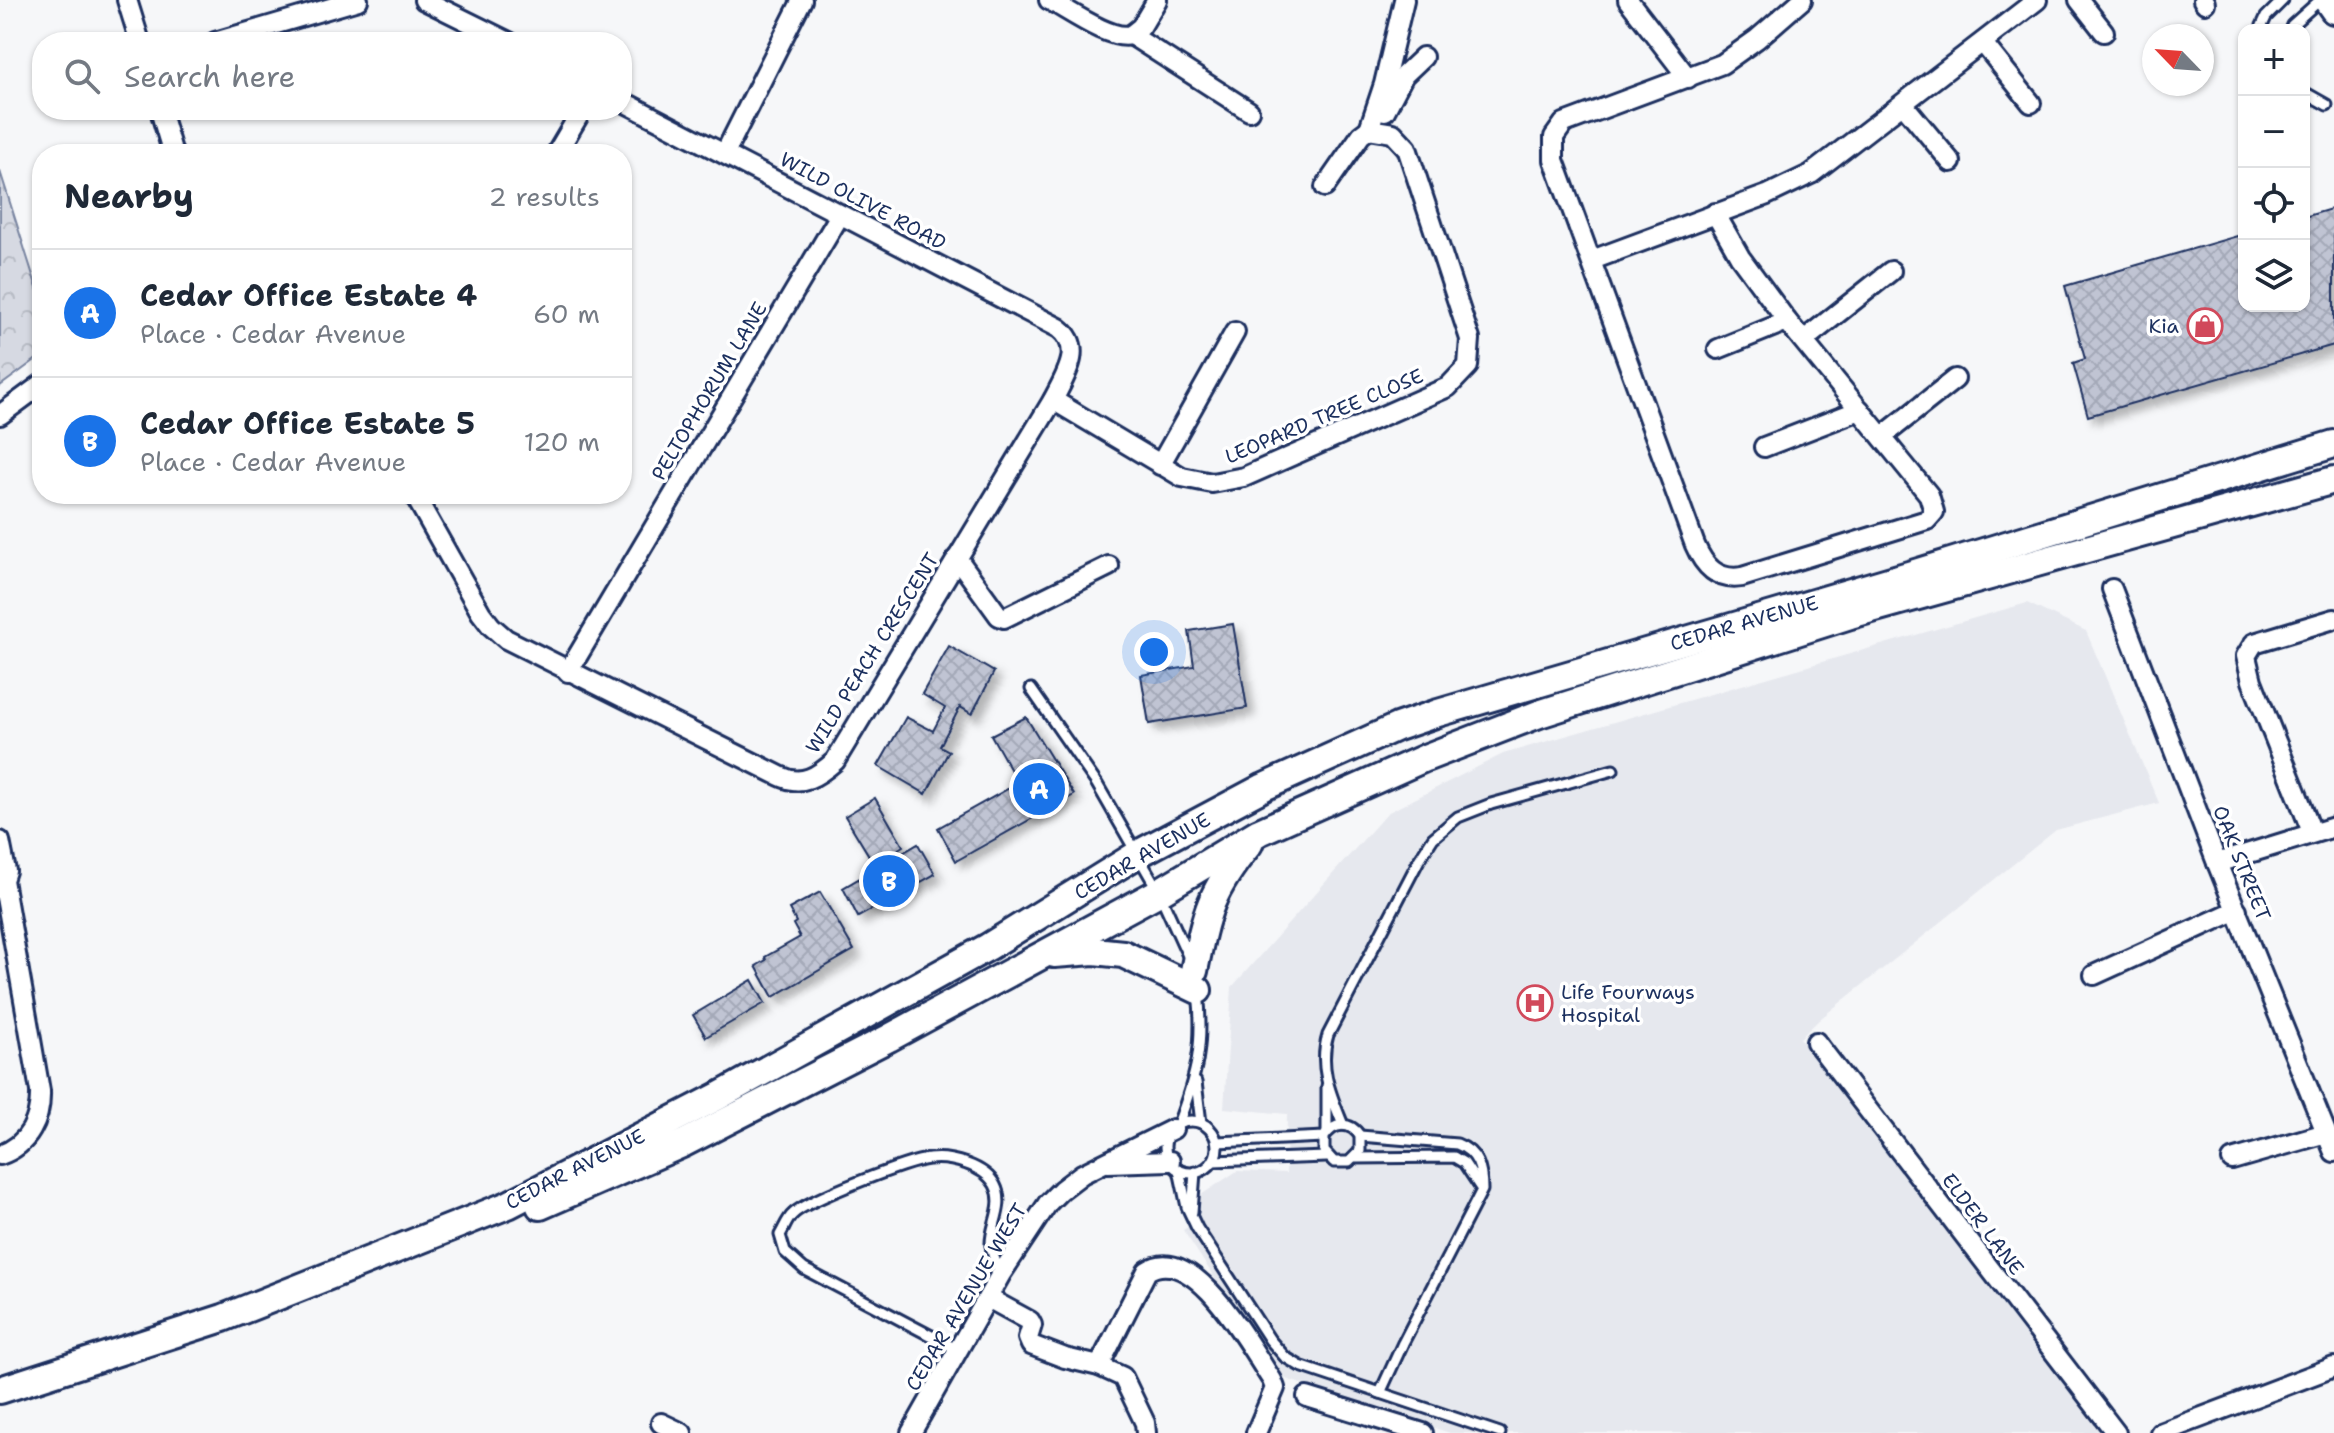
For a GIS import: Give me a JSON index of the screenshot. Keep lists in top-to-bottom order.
{
  "streets": {
    "main road": ["CEDAR AVENUE"],
    "street": [
      "WILD OLIVE ROAD",
      "PELTOPHORUM LANE",
      "LEOPARD TREE CLOSE",
      "WILD PEACH CRESCENT",
      "OAK STREET",
      "ELDER LANE",
      "CEDAR AVENUE WEST"
    ]
  },
  "crossings": [
    ["WILD OLIVE ROAD", "PELTOPHORUM LANE"],
    ["WILD OLIVE ROAD", "WILD PEACH CRESCENT"],
    ["PELTOPHORUM LANE", "WILD PEACH CRESCENT"],
    ["LEOPARD TREE CLOSE", "WILD PEACH CRESCENT"]
  ],
  "places": {
    "shop": ["Kia"],
    "hospital": ["Life Fourways Hospital"]
  },
  "north": "top left",
  "page": {
    "map_buttons": ["+", "−"],
    "search": "Search here",
    "heading": ["Nearby", "2 results"],
    "list": [
      {
        "mark": "A",
        "name": "Cedar Office Estate 4",
        "note": "Place · Cedar Avenue",
        "value": "60 m"
      },
      {
        "mark": "B",
        "name": "Cedar Office Estate 5",
        "note": "Place · Cedar Avenue",
        "value": "120 m"
      }
    ],
    "pins": ["A", "B"]
  }
}
